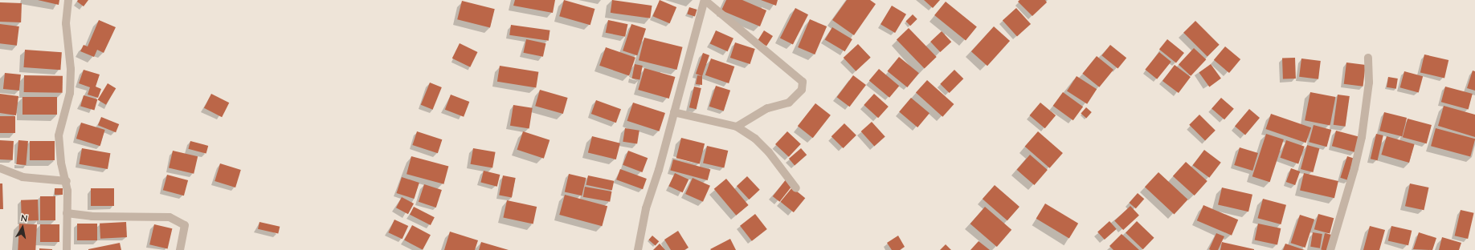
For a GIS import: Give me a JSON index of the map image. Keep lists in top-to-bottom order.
{
  "north": "top"
}
